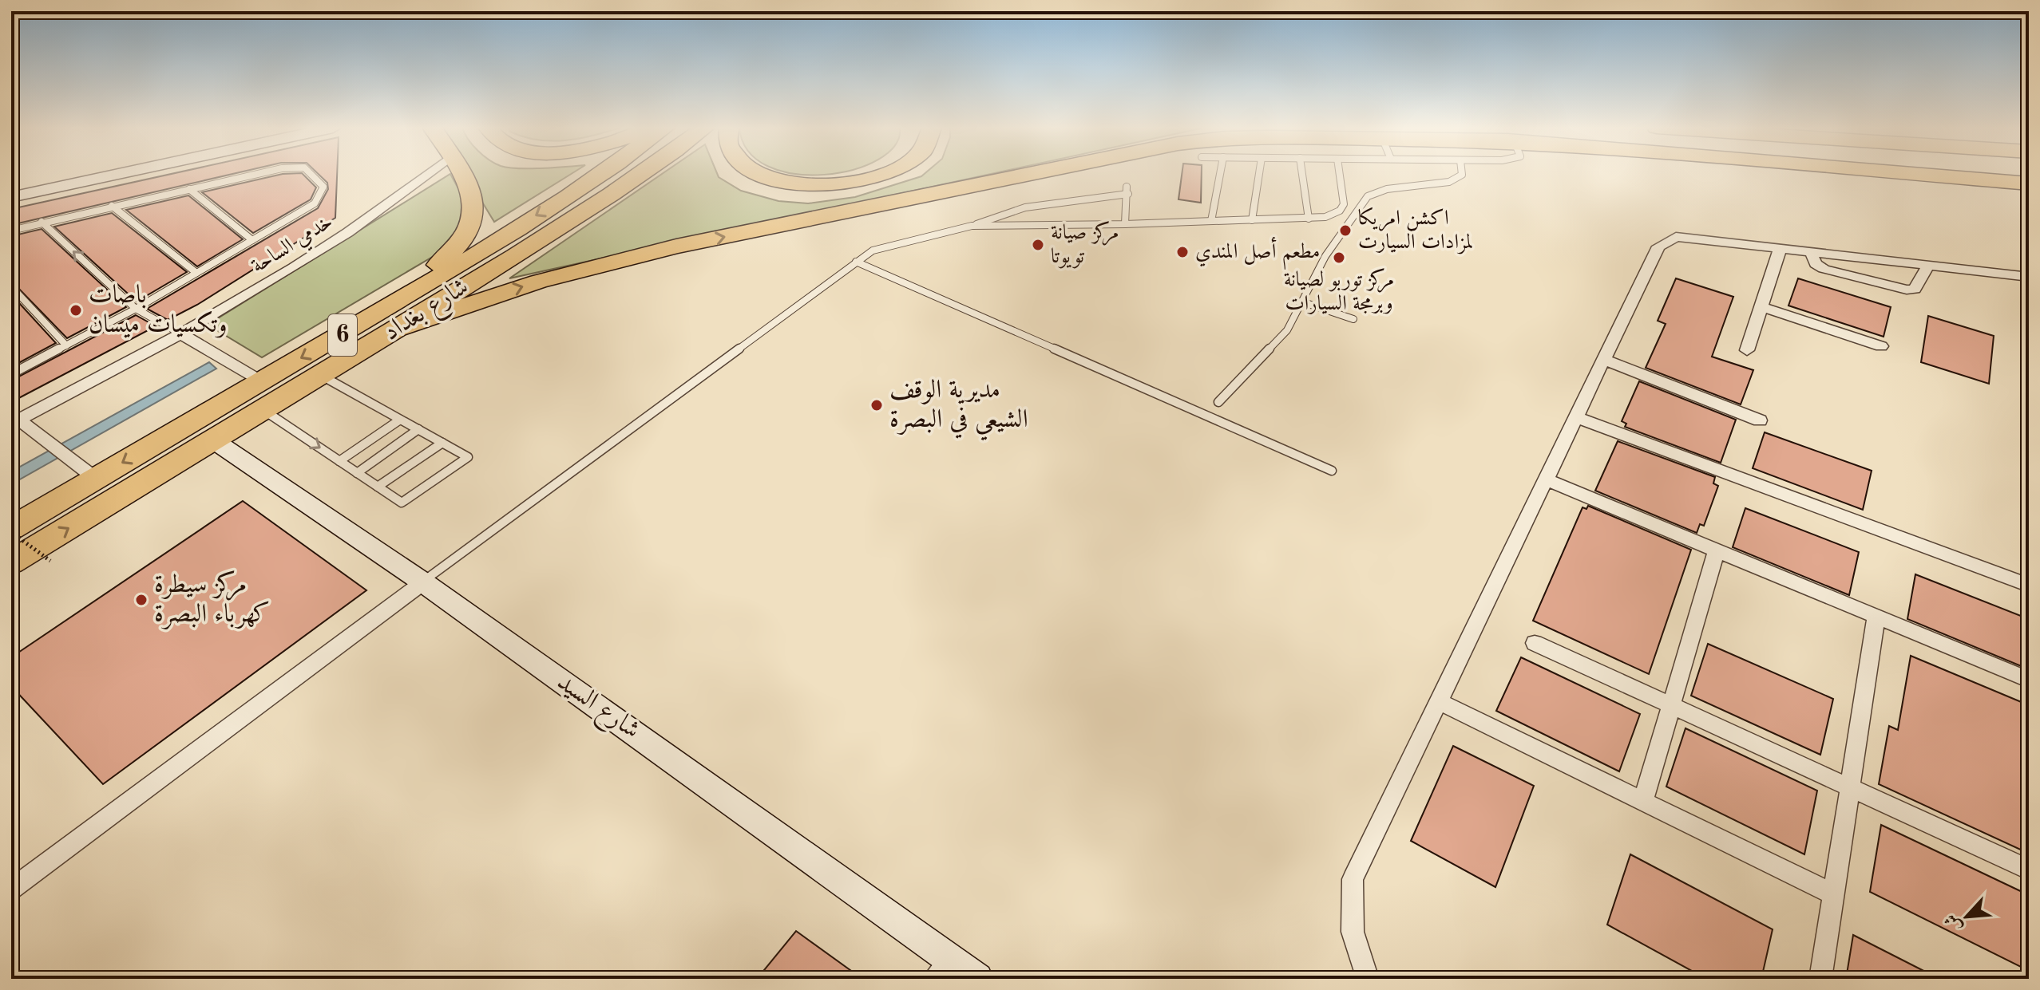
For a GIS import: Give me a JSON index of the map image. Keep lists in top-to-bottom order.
{
  "streets": {
    "highway": ["شارع بغداد", "6"],
    "street": ["خدمي الساحة", "شارع السيد"]
  },
  "crossings": [
    ["شارع بغداد", "شارع السيد"]
  ],
  "places": [
    "اكشن امريكا لمزادات السيارت",
    "مركز صيانة تويوتا",
    "مطعم أصل المندي",
    "مركز توربو لصيانة وبرمجة السيارات",
    "باصات وتكسيات ميسان",
    "مديرية الوقف الشيعي في البصرة",
    "مركز سيطرة كهرباء البصرة"
  ],
  "north": "bottom left"
}
